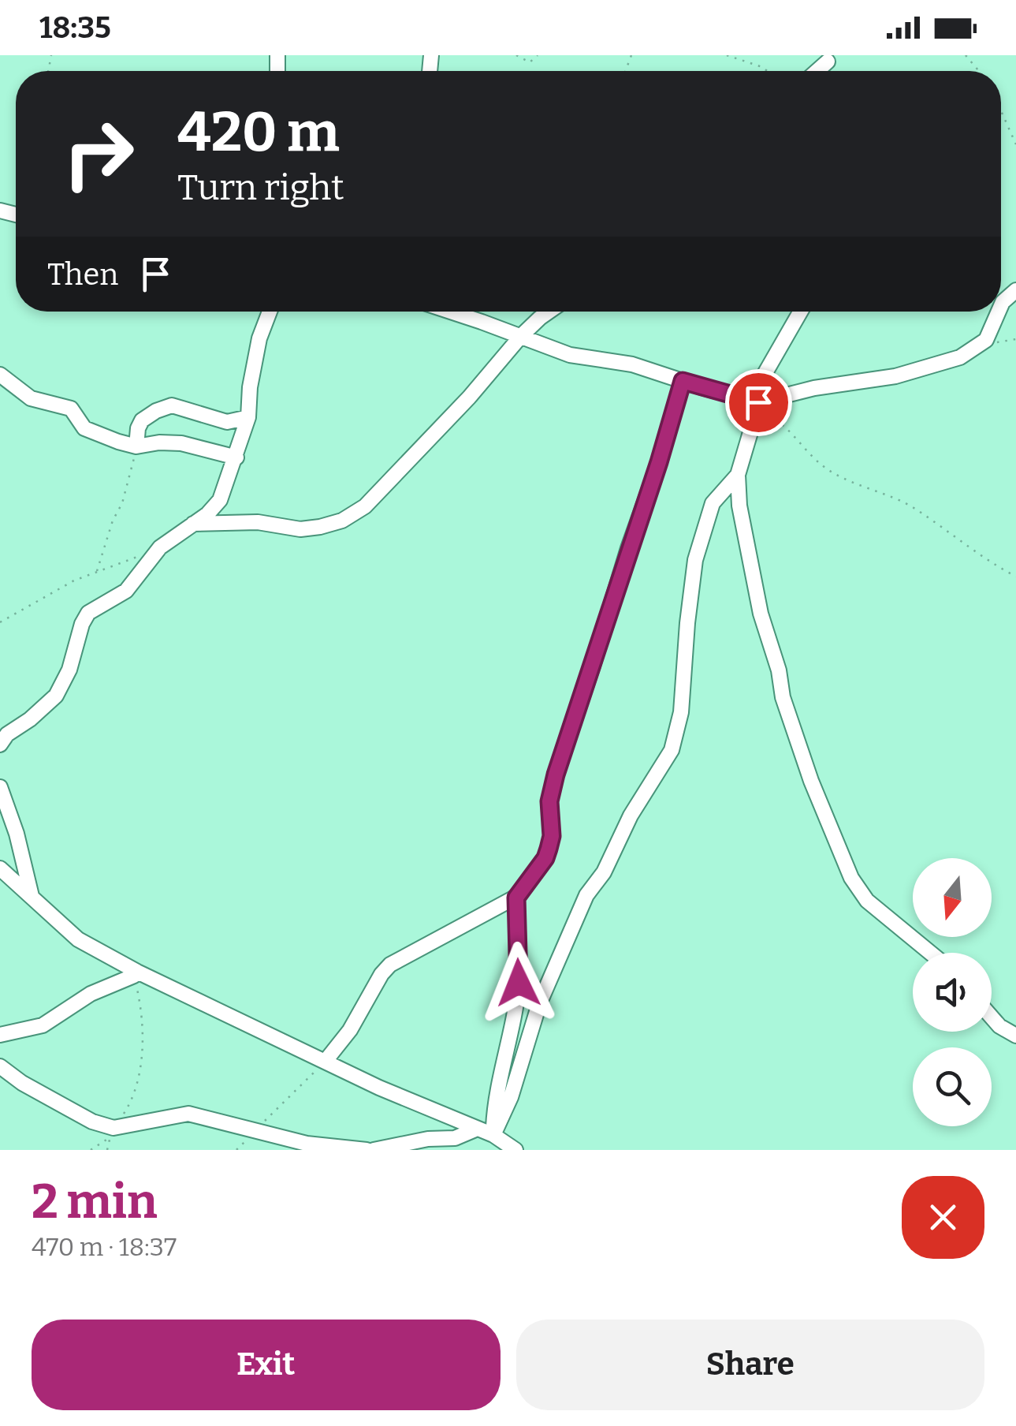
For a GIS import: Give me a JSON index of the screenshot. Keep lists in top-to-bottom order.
{
  "north": "bottom",
  "page": {
    "status": "18:35",
    "turn": ["420 m", "Turn right"],
    "then": "Then",
    "heading": ["2 min", "470 m · 18:37"],
    "buttons": ["Exit", "Share"]
  }
}
